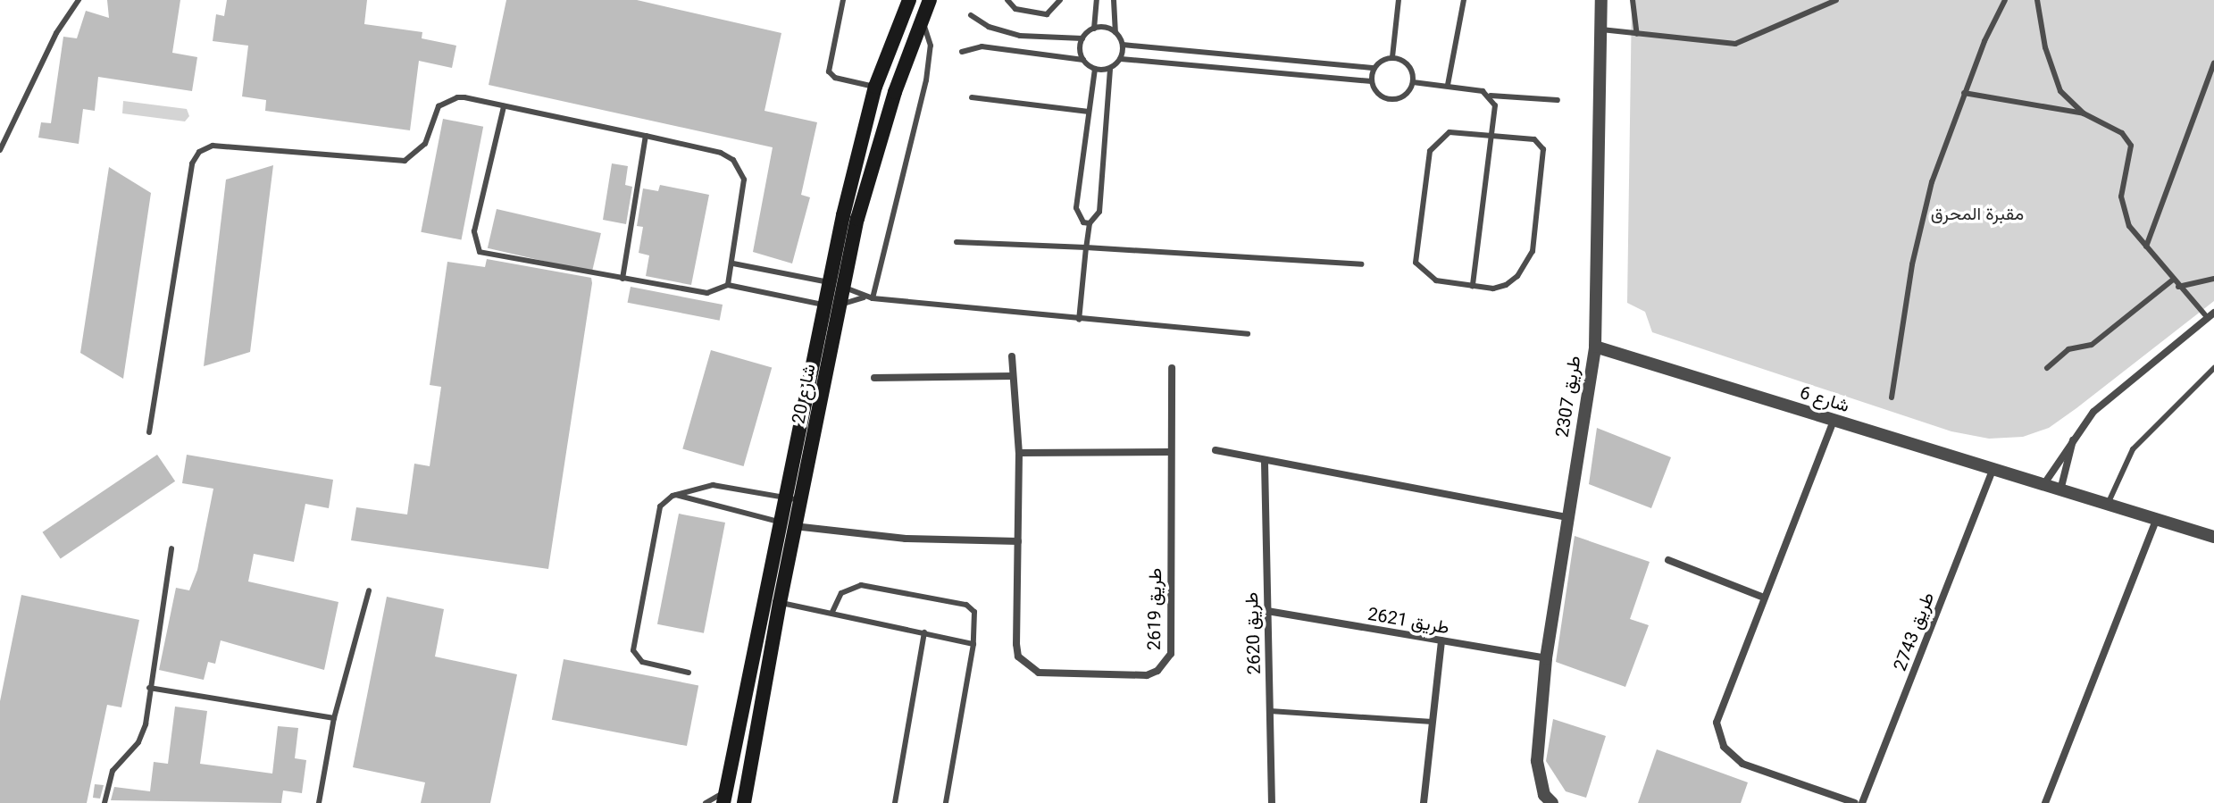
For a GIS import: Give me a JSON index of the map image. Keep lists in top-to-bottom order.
{
  "streets": {
    "main road": ["شارع 20"],
    "street": [
      "طريق 2307",
      "شارع 6",
      "طريق 2619",
      "طريق 2621",
      "طريق 2743",
      "طريق 2620"
    ]
  },
  "crossings": [
    ["طريق 2307", "شارع 6"],
    ["طريق 2307", "طريق 2621"],
    ["شارع 6", "طريق 2743"],
    ["طريق 2621", "طريق 2620"]
  ],
  "parks": ["مقبرة المحرق"]
}
